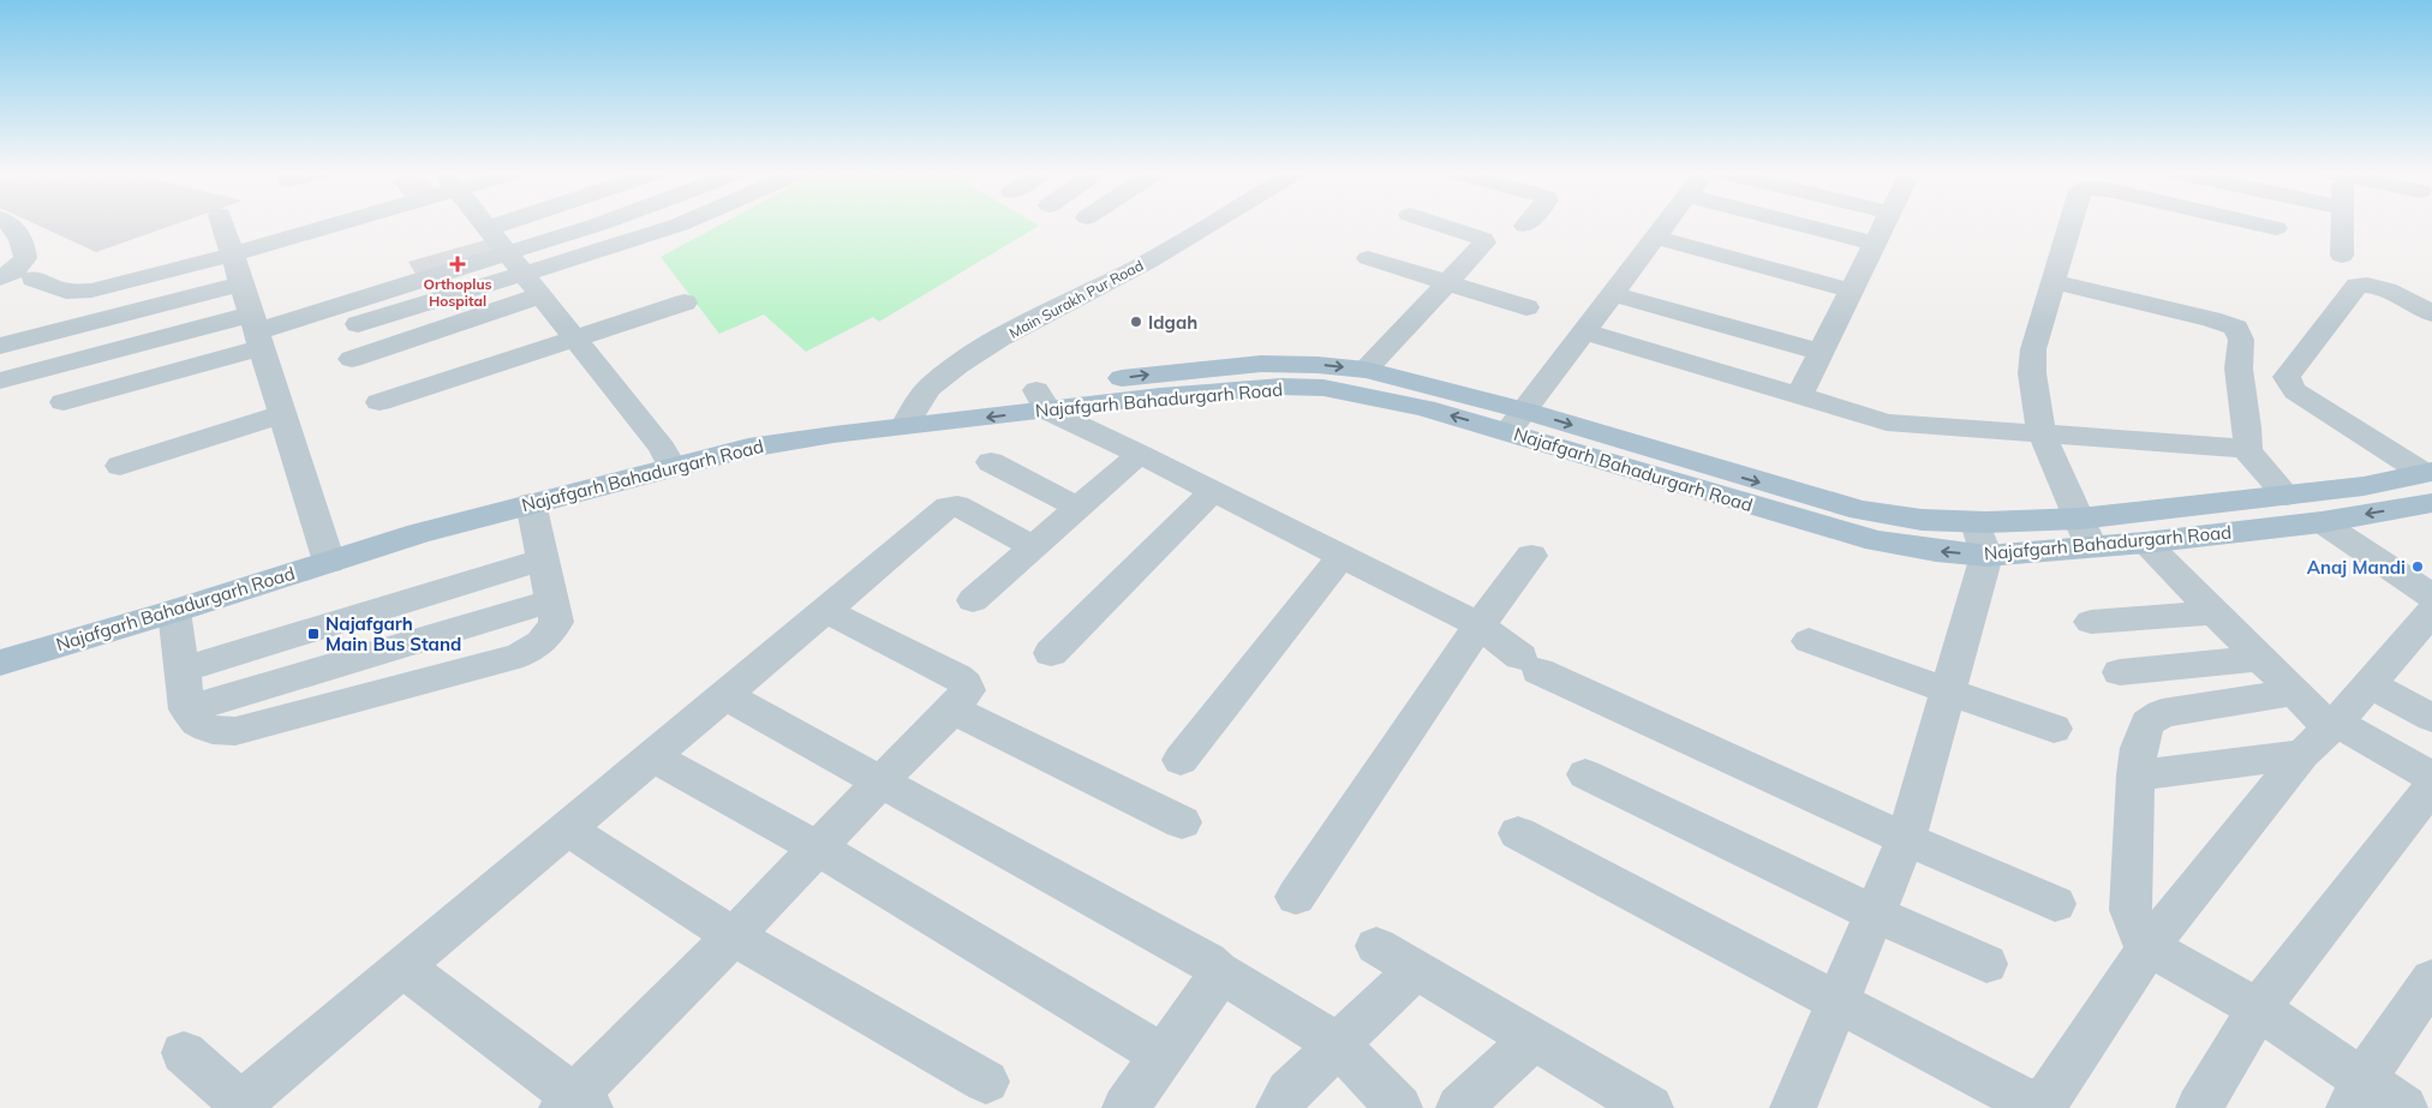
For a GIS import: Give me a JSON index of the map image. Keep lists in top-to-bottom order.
{
  "streets": {
    "main road": ["Najafgarh Bahadurgarh Road"],
    "street": ["Main Surakh Pur Road"]
  },
  "crossings": [
    ["Main Surakh Pur Road", "Najafgarh Bahadurgarh Road"]
  ],
  "places": {
    "health": ["Orthoplus Hospital"],
    "other": ["Idgah", "Anaj Mandi"],
    "transit": ["Najafgarh Main Bus Stand"]
  }
}
